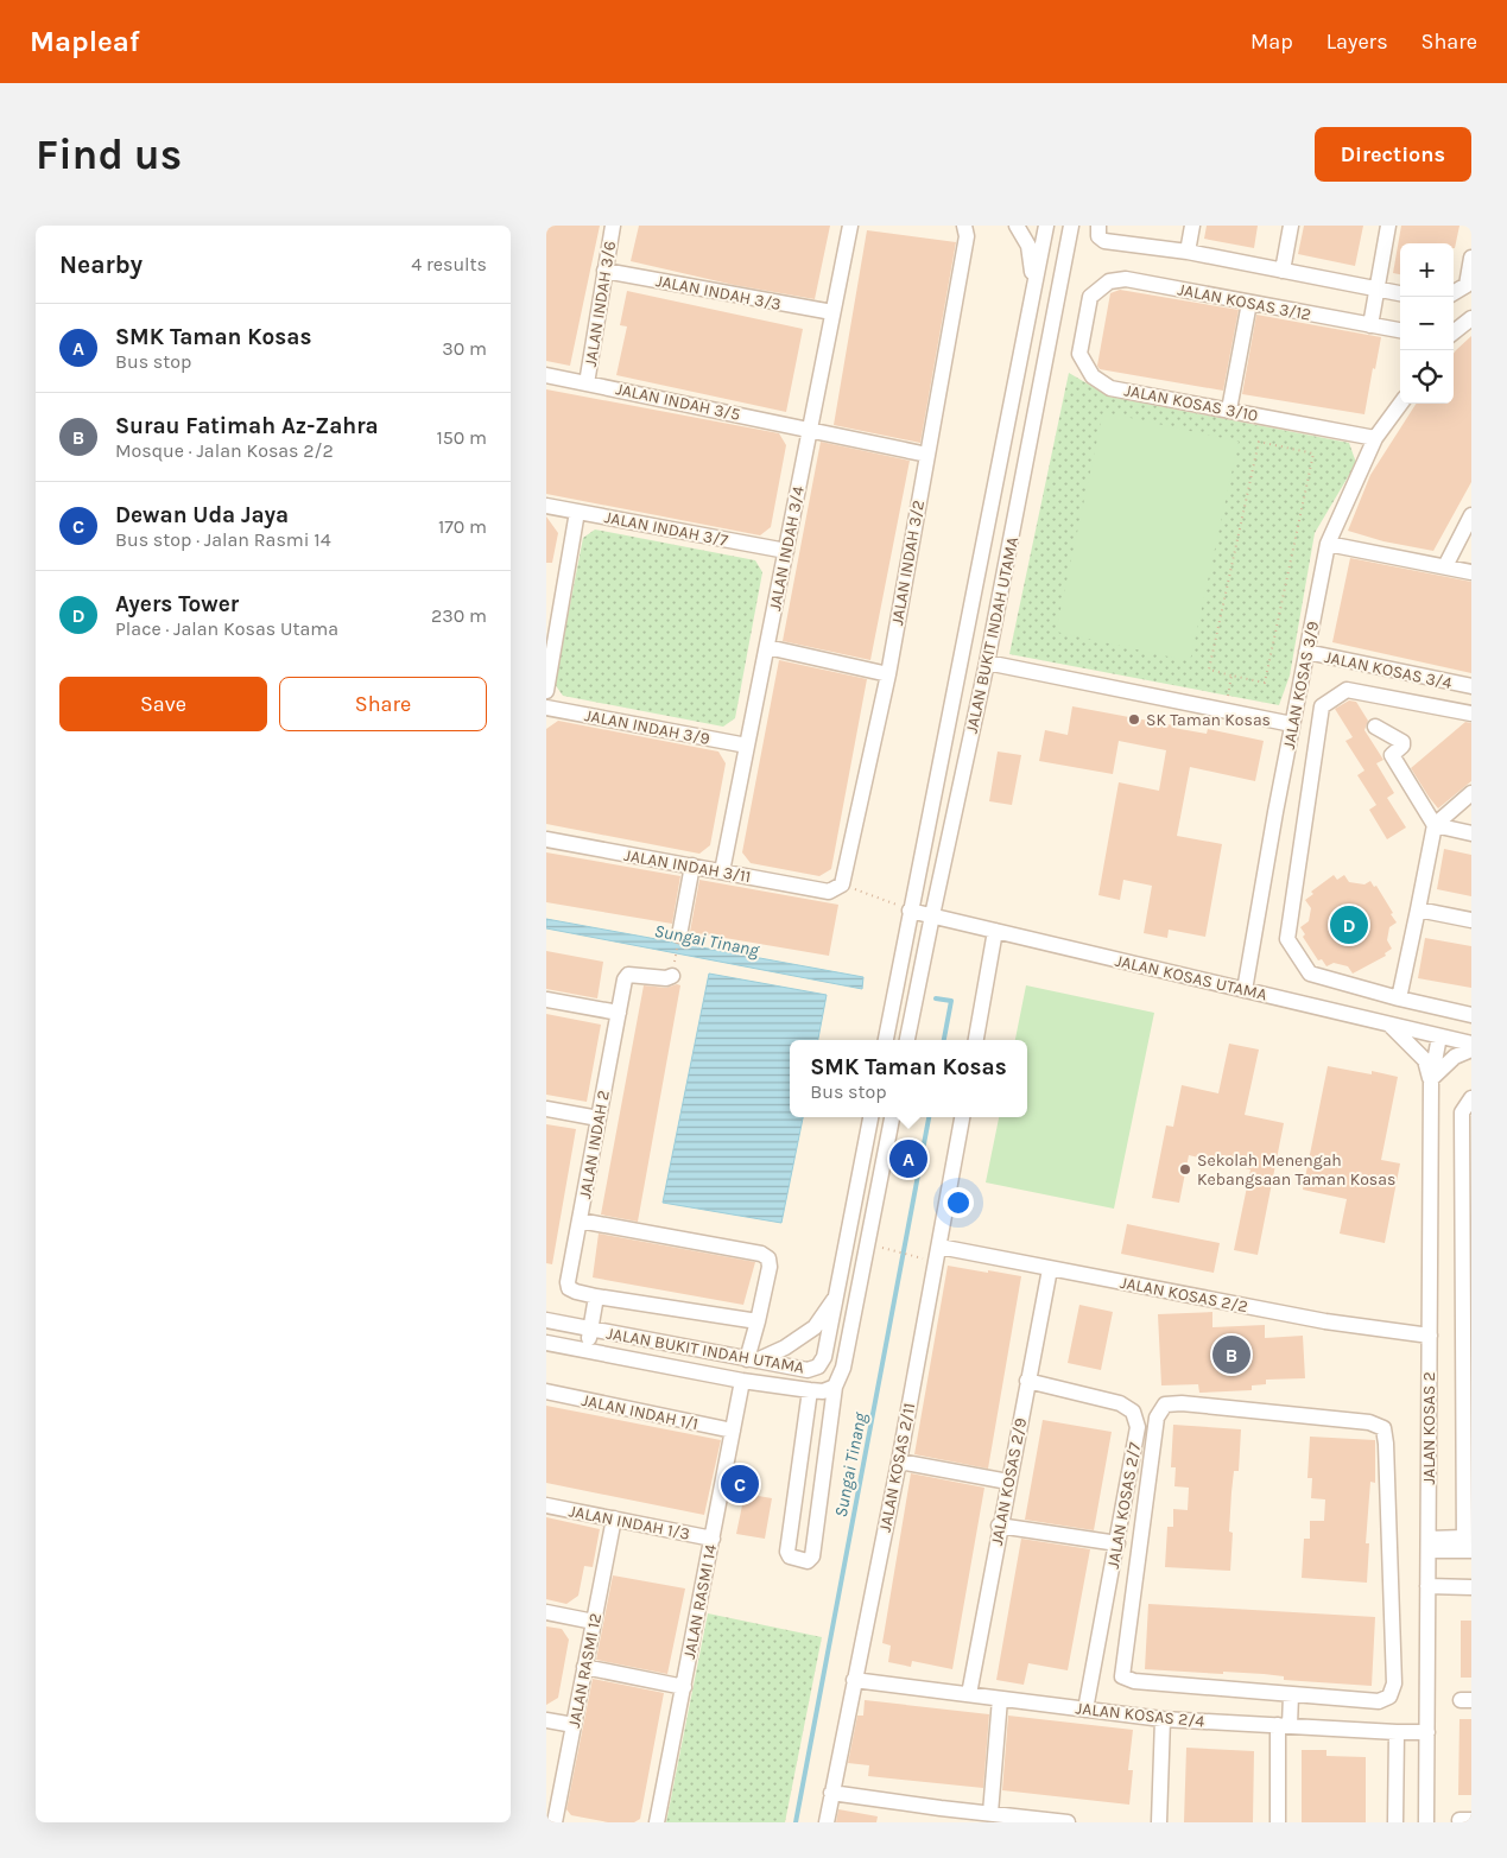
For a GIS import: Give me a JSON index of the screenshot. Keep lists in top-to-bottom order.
{
  "streets": {
    "street": [
      "JALAN INDAH 3/3",
      "JALAN KOSAS 3/12",
      "JALAN INDAH 3/6",
      "JALAN INDAH 3/5",
      "JALAN KOSAS 3/10",
      "JALAN INDAH 3/7",
      "JALAN INDAH 3/4",
      "JALAN INDAH 3/2",
      "JALAN BUKIT INDAH UTAMA",
      "JALAN KOSAS 3/4",
      "JALAN KOSAS 3/9",
      "JALAN INDAH 3/9",
      "JALAN INDAH 3/11",
      "JALAN KOSAS UTAMA",
      "JALAN INDAH 2",
      "JALAN KOSAS 2/2",
      "JALAN INDAH 1/1",
      "JALAN KOSAS 2",
      "JALAN KOSAS 2/11",
      "JALAN KOSAS 2/9",
      "JALAN KOSAS 2/7",
      "JALAN INDAH 1/3",
      "JALAN RASMI 14",
      "JALAN RASMI 12",
      "JALAN KOSAS 2/4"
    ]
  },
  "crossings": [
    ["JALAN INDAH 3/3", "JALAN INDAH 3/6"],
    ["JALAN INDAH 3/3", "JALAN INDAH 3/4"],
    ["JALAN KOSAS 3/12", "JALAN KOSAS 3/10"],
    ["JALAN INDAH 3/6", "JALAN INDAH 3/5"],
    ["JALAN INDAH 3/5", "JALAN INDAH 3/4"],
    ["JALAN INDAH 3/5", "JALAN INDAH 3/2"],
    ["JALAN KOSAS 3/10", "JALAN KOSAS 3/9"],
    ["JALAN INDAH 3/7", "JALAN INDAH 3/4"],
    ["JALAN INDAH 3/4", "JALAN INDAH 3/9"],
    ["JALAN INDAH 3/4", "JALAN INDAH 3/11"],
    ["JALAN INDAH 3/2", "JALAN INDAH 3/11"],
    ["JALAN BUKIT INDAH UTAMA", "JALAN KOSAS UTAMA"],
    ["JALAN BUKIT INDAH UTAMA", "JALAN RASMI 14"],
    ["JALAN KOSAS 3/4", "JALAN KOSAS 3/9"],
    ["JALAN KOSAS 3/9", "JALAN KOSAS UTAMA"],
    ["JALAN KOSAS UTAMA", "JALAN KOSAS 2"],
    ["JALAN KOSAS 2/2", "JALAN KOSAS 2"],
    ["JALAN KOSAS 2/2", "JALAN KOSAS 2/11"],
    ["JALAN KOSAS 2/2", "JALAN KOSAS 2/9"],
    ["JALAN INDAH 1/1", "JALAN RASMI 14"],
    ["JALAN KOSAS 2", "JALAN KOSAS 2/4"],
    ["JALAN KOSAS 2/11", "JALAN KOSAS 2/4"],
    ["JALAN KOSAS 2/9", "JALAN KOSAS 2/7"],
    ["JALAN KOSAS 2/9", "JALAN KOSAS 2/4"],
    ["JALAN KOSAS 2/7", "JALAN KOSAS 2/4"],
    ["JALAN INDAH 1/3", "JALAN RASMI 14"],
    ["JALAN INDAH 1/3", "JALAN RASMI 12"]
  ],
  "water": ["Sungai Tinang"],
  "places": ["SK Taman Kosas", "Sekolah Menengah Kebangsaan Taman Kosas"],
  "page": {
    "header": "Mapleaf",
    "nav": ["Map", "Layers", "Share"],
    "buttons": [
      "Directions",
      ["Save", "Share"]
    ],
    "title": "Find us",
    "heading": ["Nearby", "4 results"],
    "map_buttons": ["+", "−"],
    "list": [
      {
        "mark": "A",
        "name": "SMK Taman Kosas",
        "note": "Bus stop",
        "value": "30 m"
      },
      {
        "mark": "B",
        "name": "Surau Fatimah Az-Zahra",
        "note": "Mosque · Jalan Kosas 2/2",
        "value": "150 m"
      },
      {
        "mark": "C",
        "name": "Dewan Uda Jaya",
        "note": "Bus stop · Jalan Rasmi 14",
        "value": "170 m"
      },
      {
        "mark": "D",
        "name": "Ayers Tower",
        "note": "Place · Jalan Kosas Utama",
        "value": "230 m"
      }
    ],
    "pins": [
      "D",
      "A",
      "B",
      "C"
    ],
    "popup": ["SMK Taman Kosas", "Bus stop"]
  }
}
